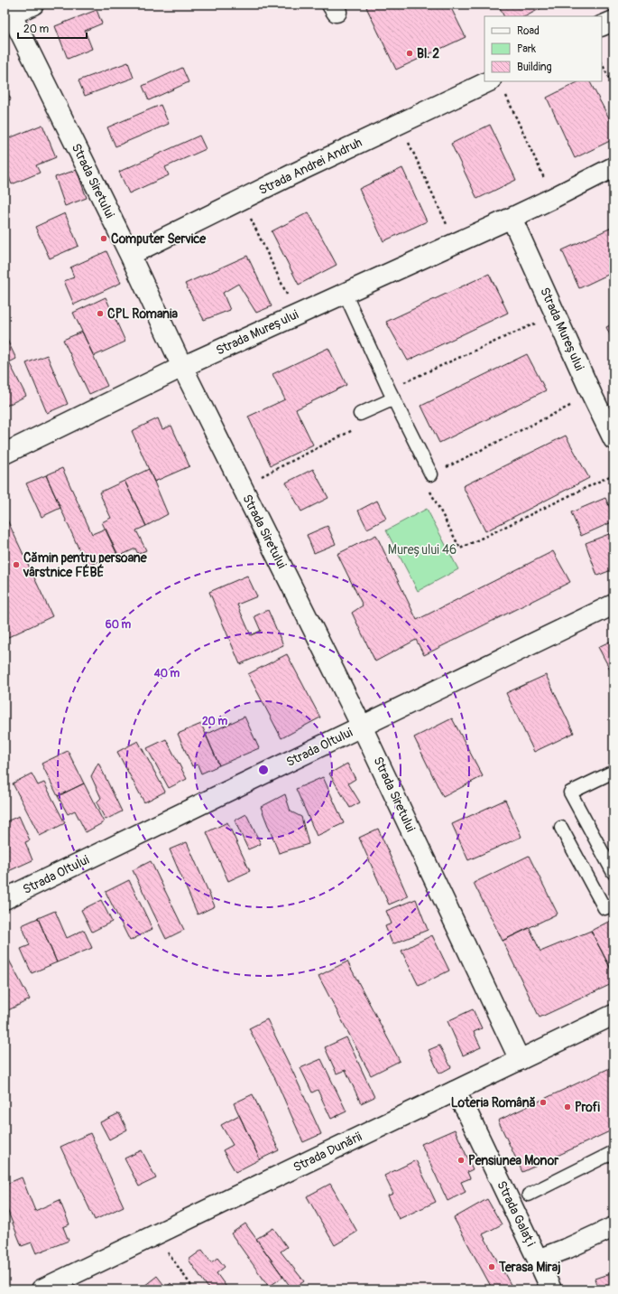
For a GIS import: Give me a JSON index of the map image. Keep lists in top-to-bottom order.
{
  "streets": {
    "street": [
      "Strada Andrei Andruh",
      "Strada Siretului",
      "Strada Mureșului",
      "Strada Oltului",
      "Strada Dunării",
      "Strada Galați"
    ]
  },
  "crossings": [
    ["Strada Andrei Andruh", "Strada Siretului"],
    ["Strada Siretului", "Strada Mureșului"],
    ["Strada Siretului", "Strada Oltului"],
    ["Strada Siretului", "Strada Dunării"],
    ["Strada Dunării", "Strada Galați"]
  ],
  "parks": ["Mureșului 46"],
  "places": [
    "Bl. 2",
    "Computer Service",
    "CPL Romania",
    "Cămin pentru persoane vârstnice FÉBÉ",
    "Loteria Română",
    "Profi",
    "Pensiunea Monor",
    "Terasa Miraj"
  ],
  "legend": ["Road", "Park", "Building"],
  "scale_bar": "20 m",
  "rings": ["60 m", "40 m", "20 m"]
}
